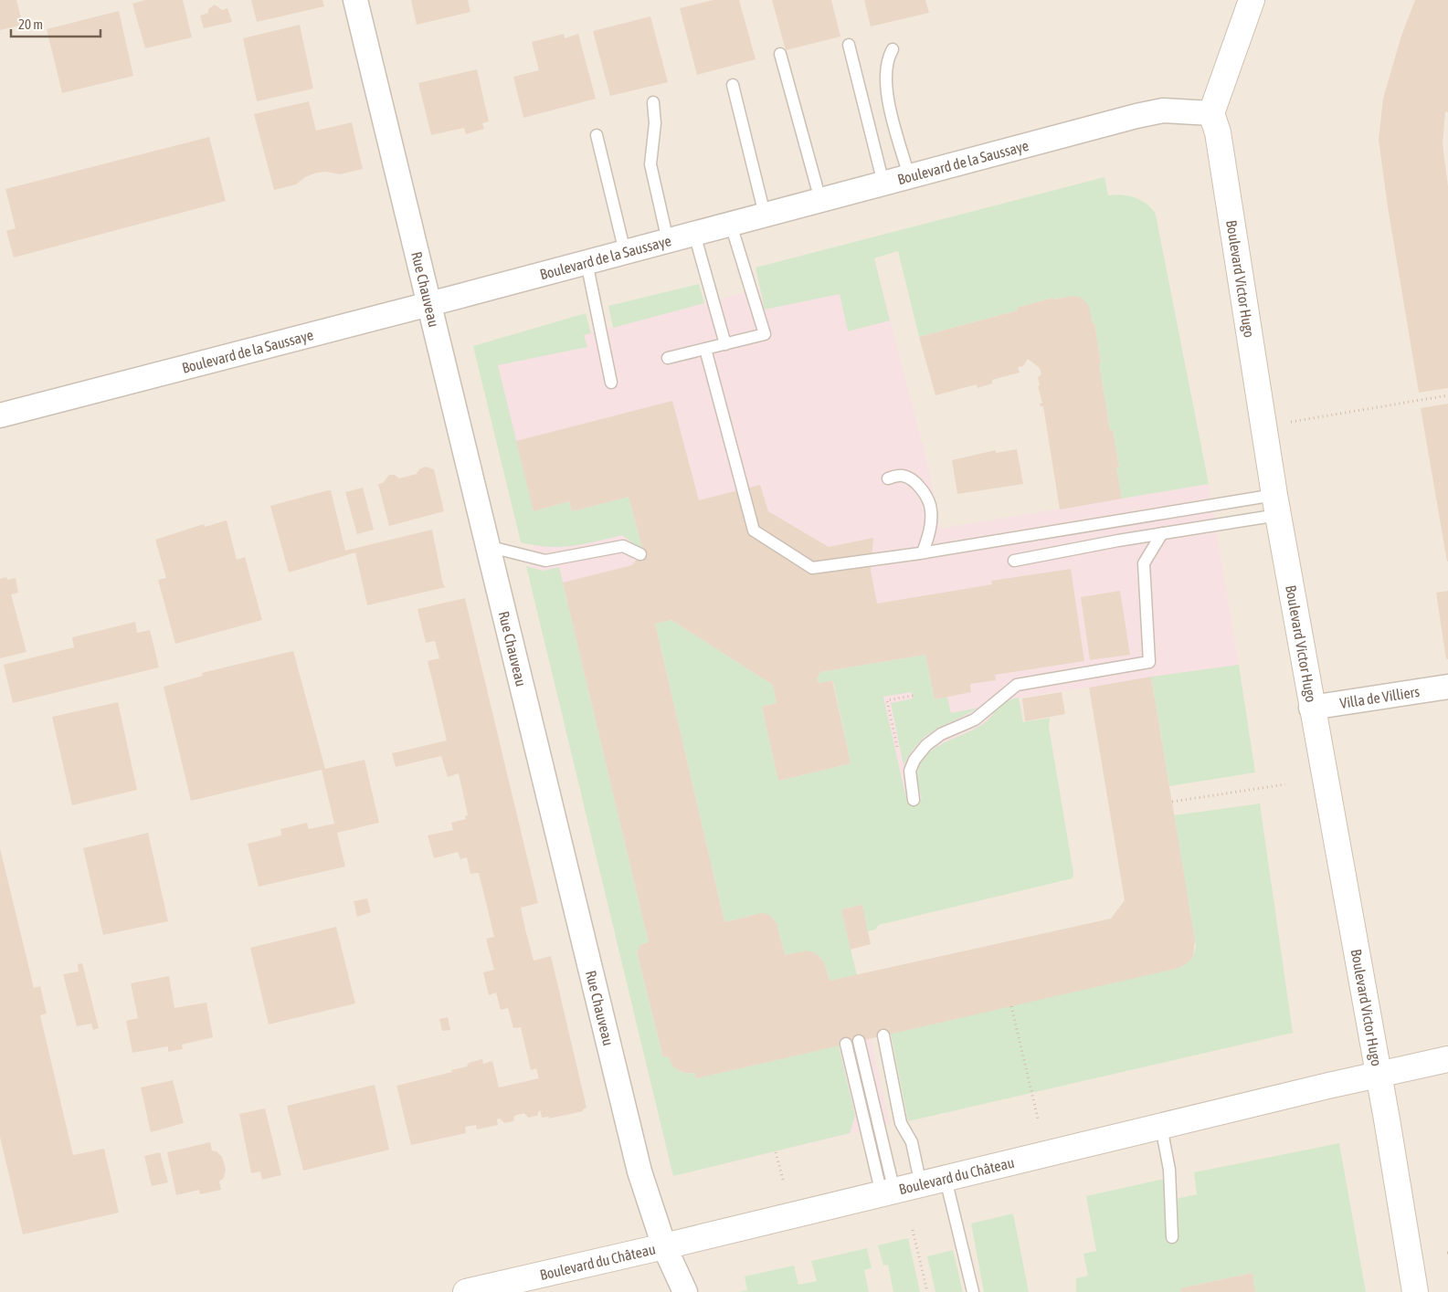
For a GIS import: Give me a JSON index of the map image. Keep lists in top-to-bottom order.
{
  "streets": {
    "street": [
      "Boulevard de la Saussaye",
      "Boulevard Victor Hugo",
      "Rue Chauveau",
      "Villa de Villiers",
      "Boulevard du Château"
    ]
  },
  "crossings": [
    ["Boulevard de la Saussaye", "Boulevard Victor Hugo"],
    ["Boulevard de la Saussaye", "Rue Chauveau"],
    ["Boulevard Victor Hugo", "Villa de Villiers"],
    ["Boulevard Victor Hugo", "Boulevard du Château"],
    ["Rue Chauveau", "Boulevard du Château"]
  ],
  "scale_bar": "20 m"
}
